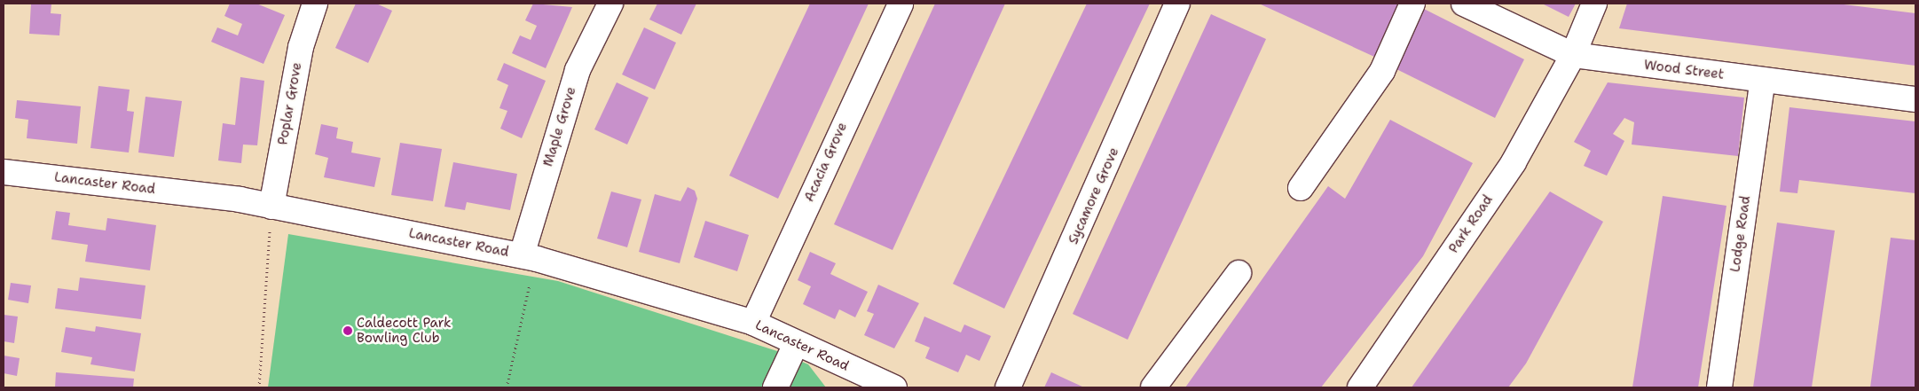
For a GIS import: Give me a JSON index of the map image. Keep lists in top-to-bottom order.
{
  "streets": {
    "street": [
      "Wood Street",
      "Poplar Grove",
      "Maple Grove",
      "Acacia Grove",
      "Lancaster Road",
      "Sycamore Grove",
      "Park Road",
      "Lodge Road"
    ]
  },
  "crossings": [
    ["Wood Street", "Park Road"],
    ["Wood Street", "Lodge Road"],
    ["Poplar Grove", "Lancaster Road"],
    ["Maple Grove", "Lancaster Road"],
    ["Acacia Grove", "Lancaster Road"]
  ],
  "places": ["Caldecott Park Bowling Club"]
}
